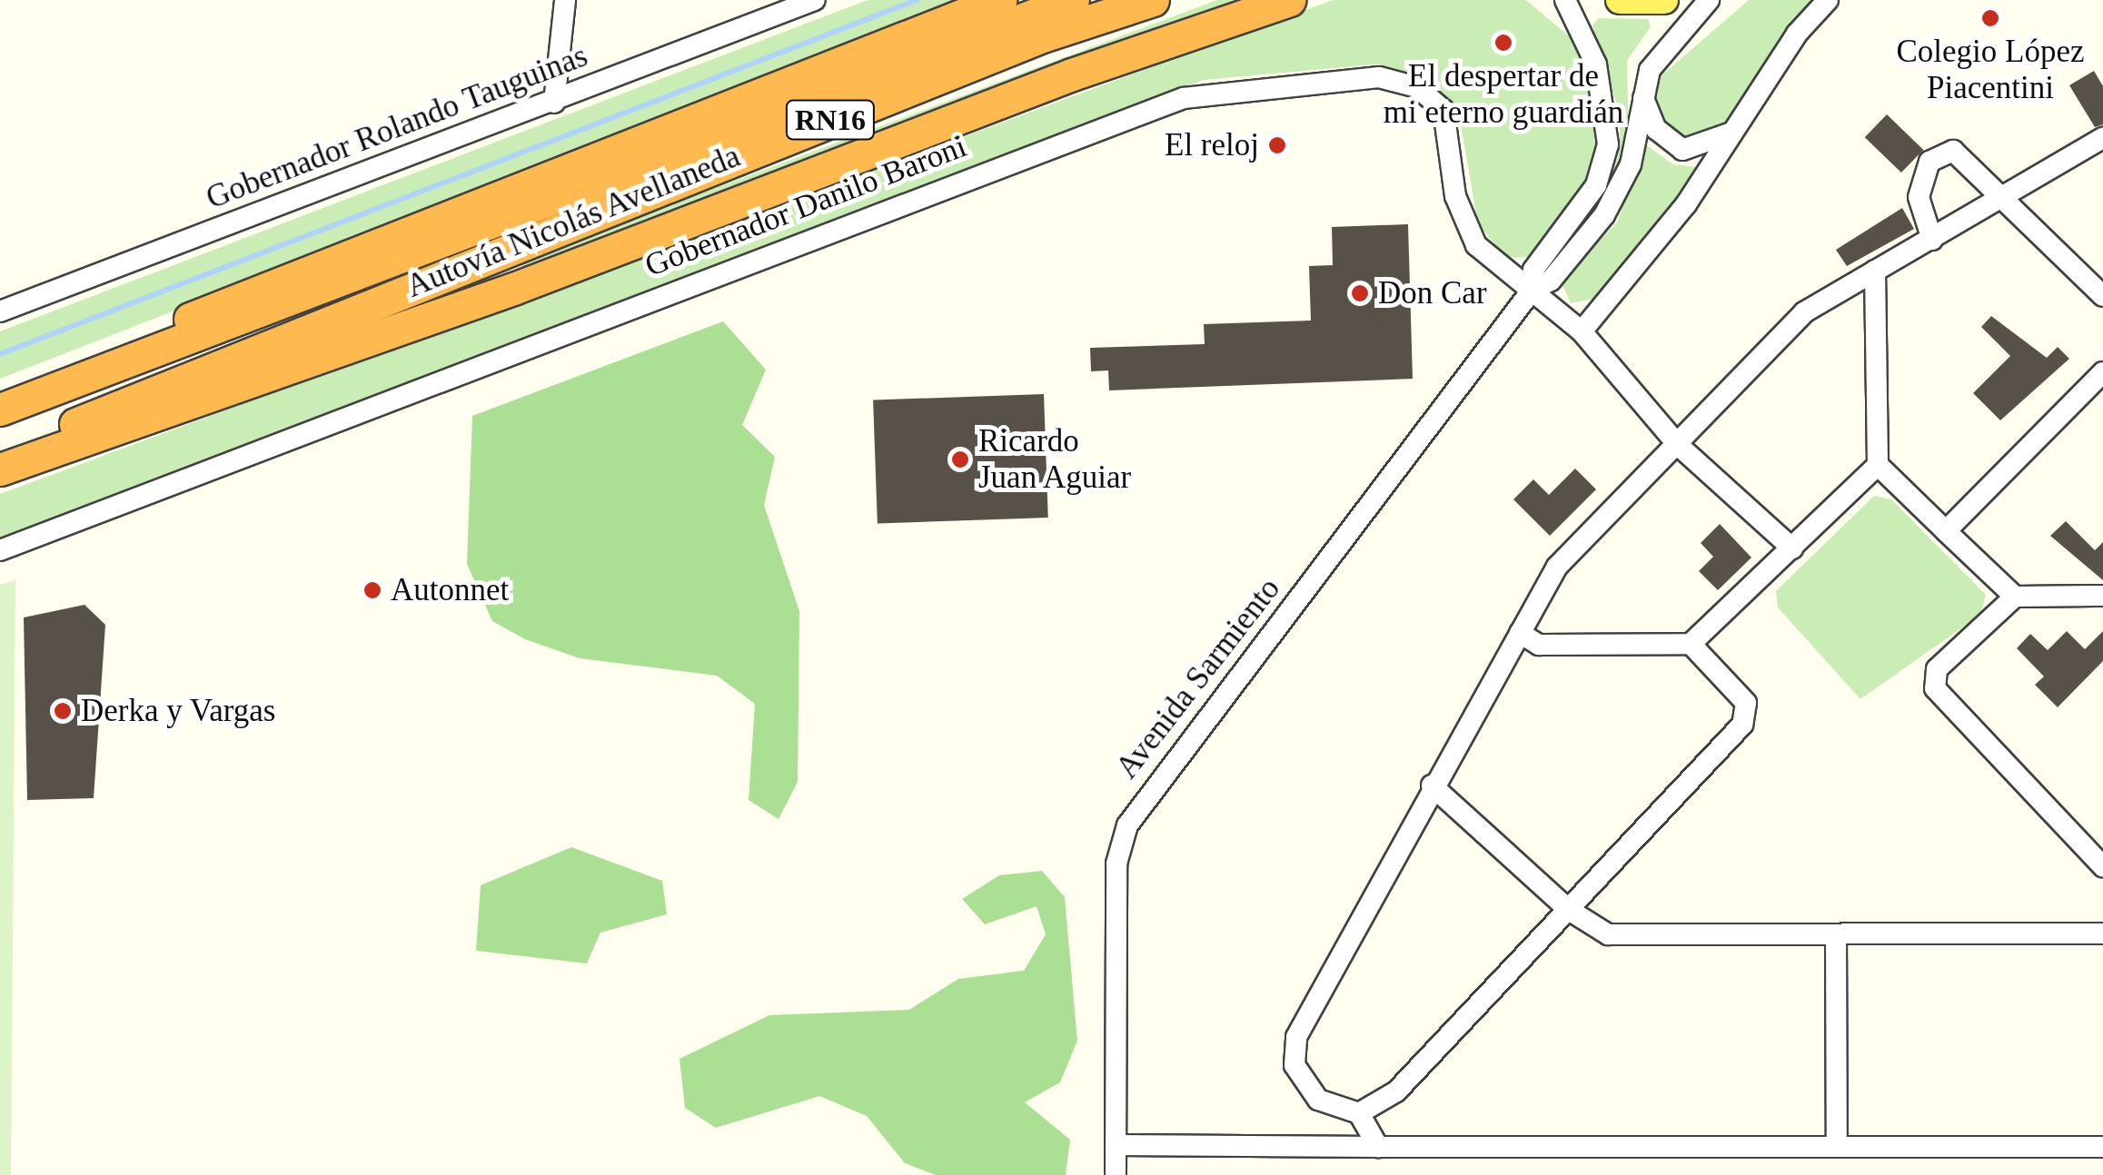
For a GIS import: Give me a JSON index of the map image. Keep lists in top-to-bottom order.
{
  "streets": {
    "highway": ["RN16", "Autovía Nicolás Avellaneda"],
    "street": ["Gobernador Rolando Tauguinas", "Gobernador Danilo Baroni", "Avenida Sarmiento"]
  },
  "crossings": [
    ["Gobernador Danilo Baroni", "Avenida Sarmiento"]
  ],
  "places": [
    "Colegio López Piacentini",
    "El despertar de mi eterno guardián",
    "El reloj",
    "Don Car",
    "Ricardo Juan Aguiar",
    "Autonnet",
    "Derka y Vargas"
  ]
}
